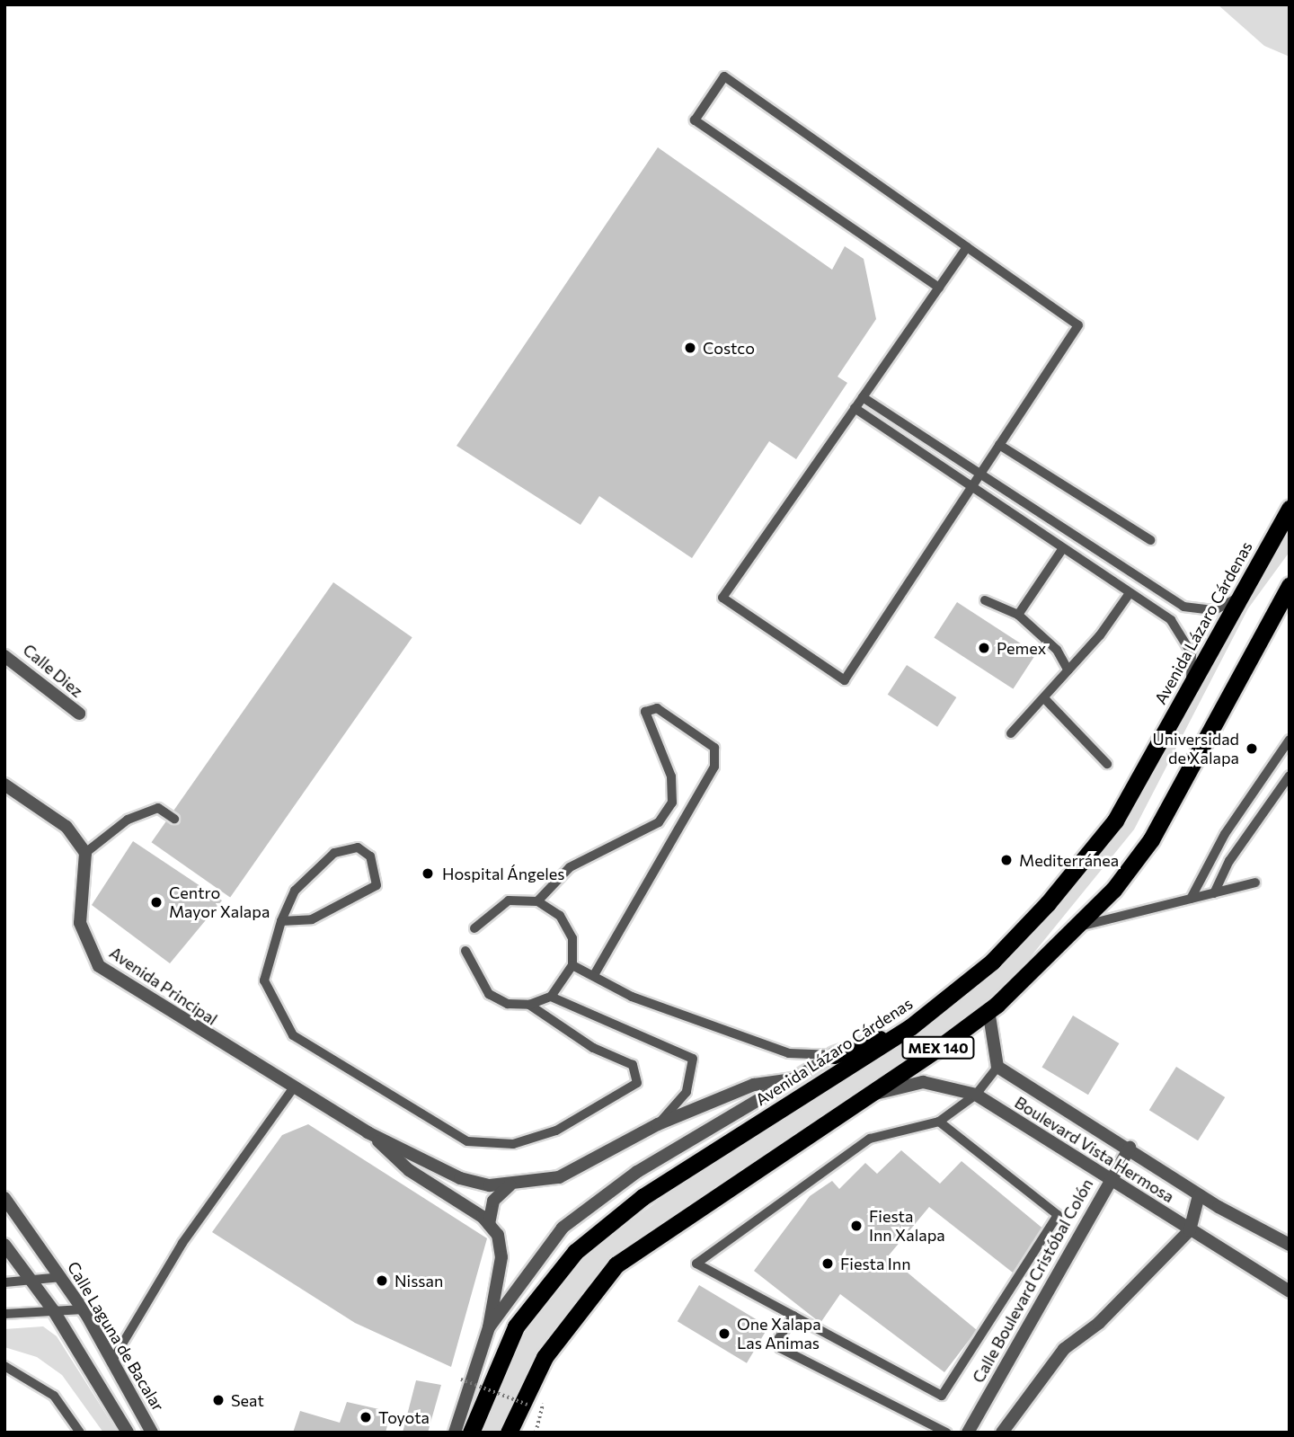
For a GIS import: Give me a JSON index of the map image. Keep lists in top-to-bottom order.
{
  "streets": {
    "highway": ["Avenida Lázaro Cárdenas", "MEX 140"],
    "street": [
      "Calle Diez",
      "Avenida Principal",
      "Boulevard Vista Hermosa",
      "Calle Boulevard Cristóbal Colón",
      "Calle Laguna de Bacalar"
    ]
  },
  "crossings": [
    ["Avenida Lázaro Cárdenas", "Avenida Principal"],
    ["MEX 140", "Boulevard Vista Hermosa"],
    ["Boulevard Vista Hermosa", "Calle Boulevard Cristóbal Colón"]
  ],
  "places": [
    "Costco",
    "Pemex",
    "Universidad de Xalapa",
    "Mediterránea",
    "Hospital Ángeles",
    "Centro Mayor Xalapa",
    "Fiesta Inn Xalapa",
    "Fiesta Inn",
    "Nissan",
    "One Xalapa Las Animas",
    "Seat",
    "Toyota"
  ]
}
